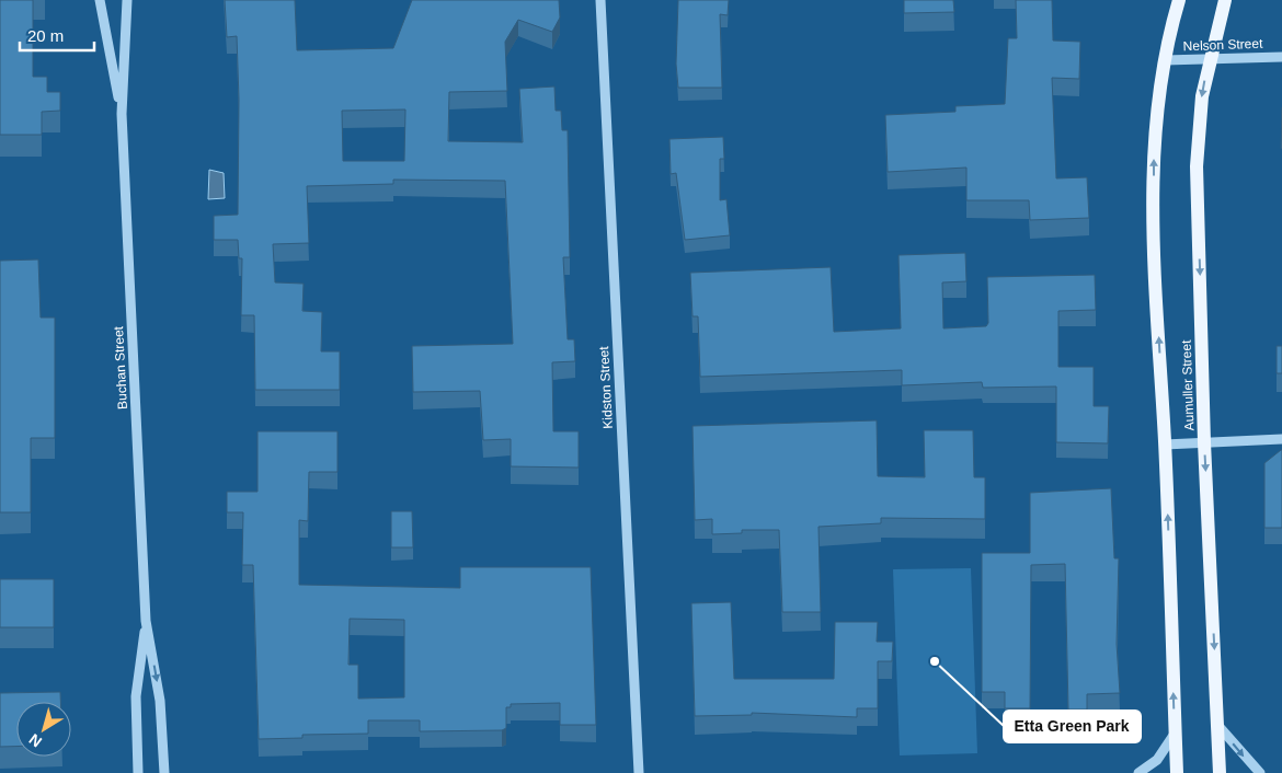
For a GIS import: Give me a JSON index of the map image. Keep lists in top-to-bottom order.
{
  "streets": {
    "main road": ["Aumuller Street"],
    "street": ["Nelson Street", "Buchan Street", "Kidston Street"]
  },
  "crossings": [
    ["Nelson Street", "Aumuller Street"]
  ],
  "places": ["Etta Green Park"],
  "scale_bar": "20 m",
  "north": "bottom left"
}
